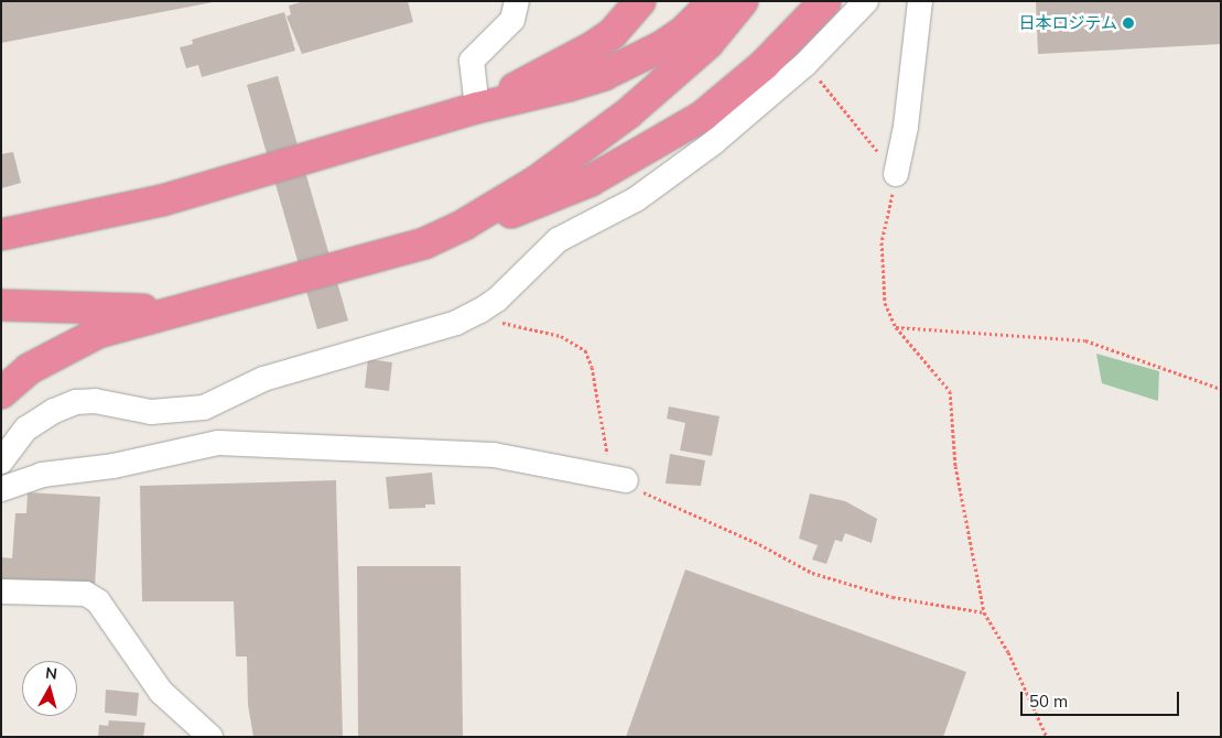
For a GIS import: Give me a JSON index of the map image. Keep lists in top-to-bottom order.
{
  "places": ["日本ロジテム"],
  "scale_bar": "50 m",
  "north": "top"
}
